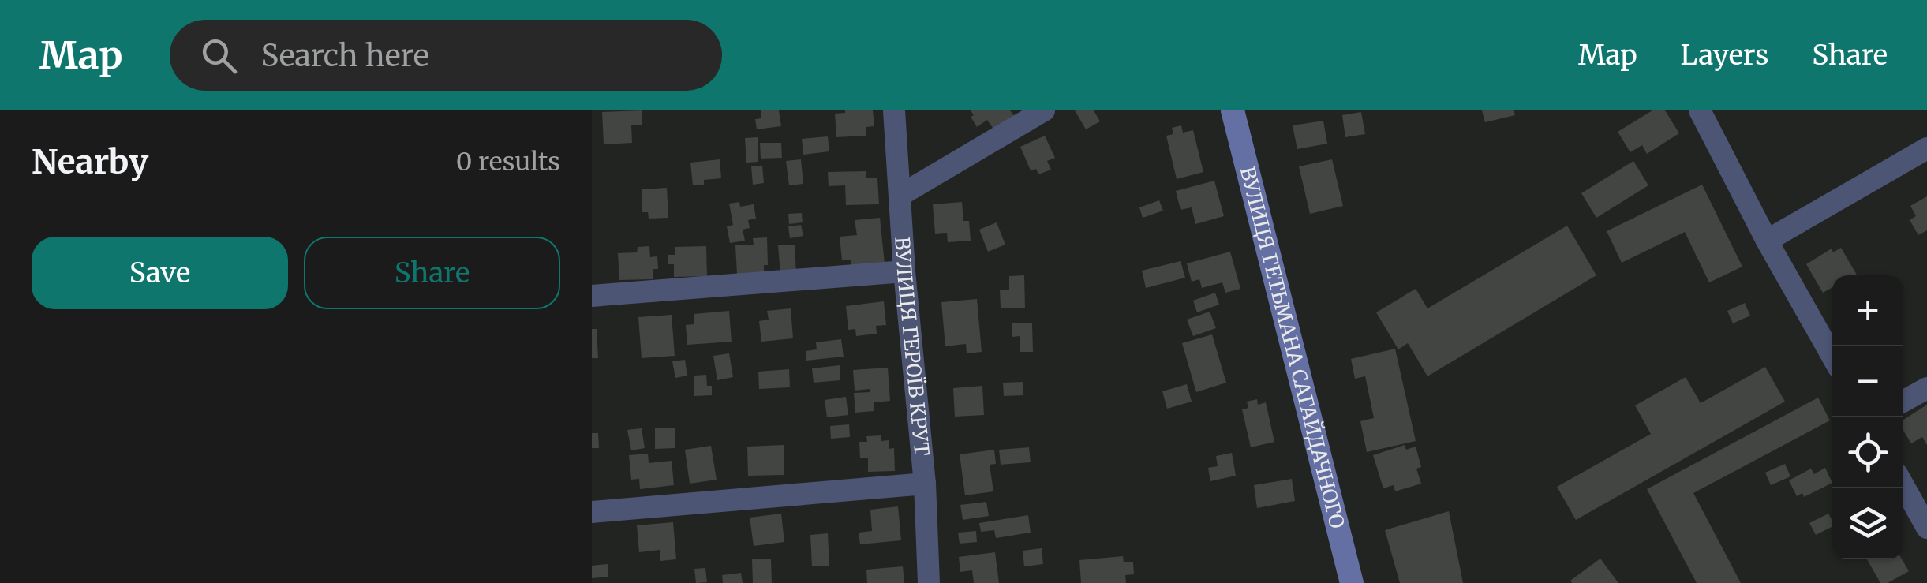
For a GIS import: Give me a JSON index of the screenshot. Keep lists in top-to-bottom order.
{
  "streets": {
    "main road": ["ВУЛИЦЯ ГЕТЬМАНА САГАЙДАЧНОГО"],
    "street": ["ВУЛИЦЯ ГЕРОЇВ КРУТ"]
  },
  "page": {
    "header": "Map",
    "search": "Search here",
    "nav": ["Map", "Layers", "Share"],
    "heading": ["Nearby", "0 results"],
    "buttons": ["Save", "Share"],
    "map_buttons": ["+", "−"]
  }
}
